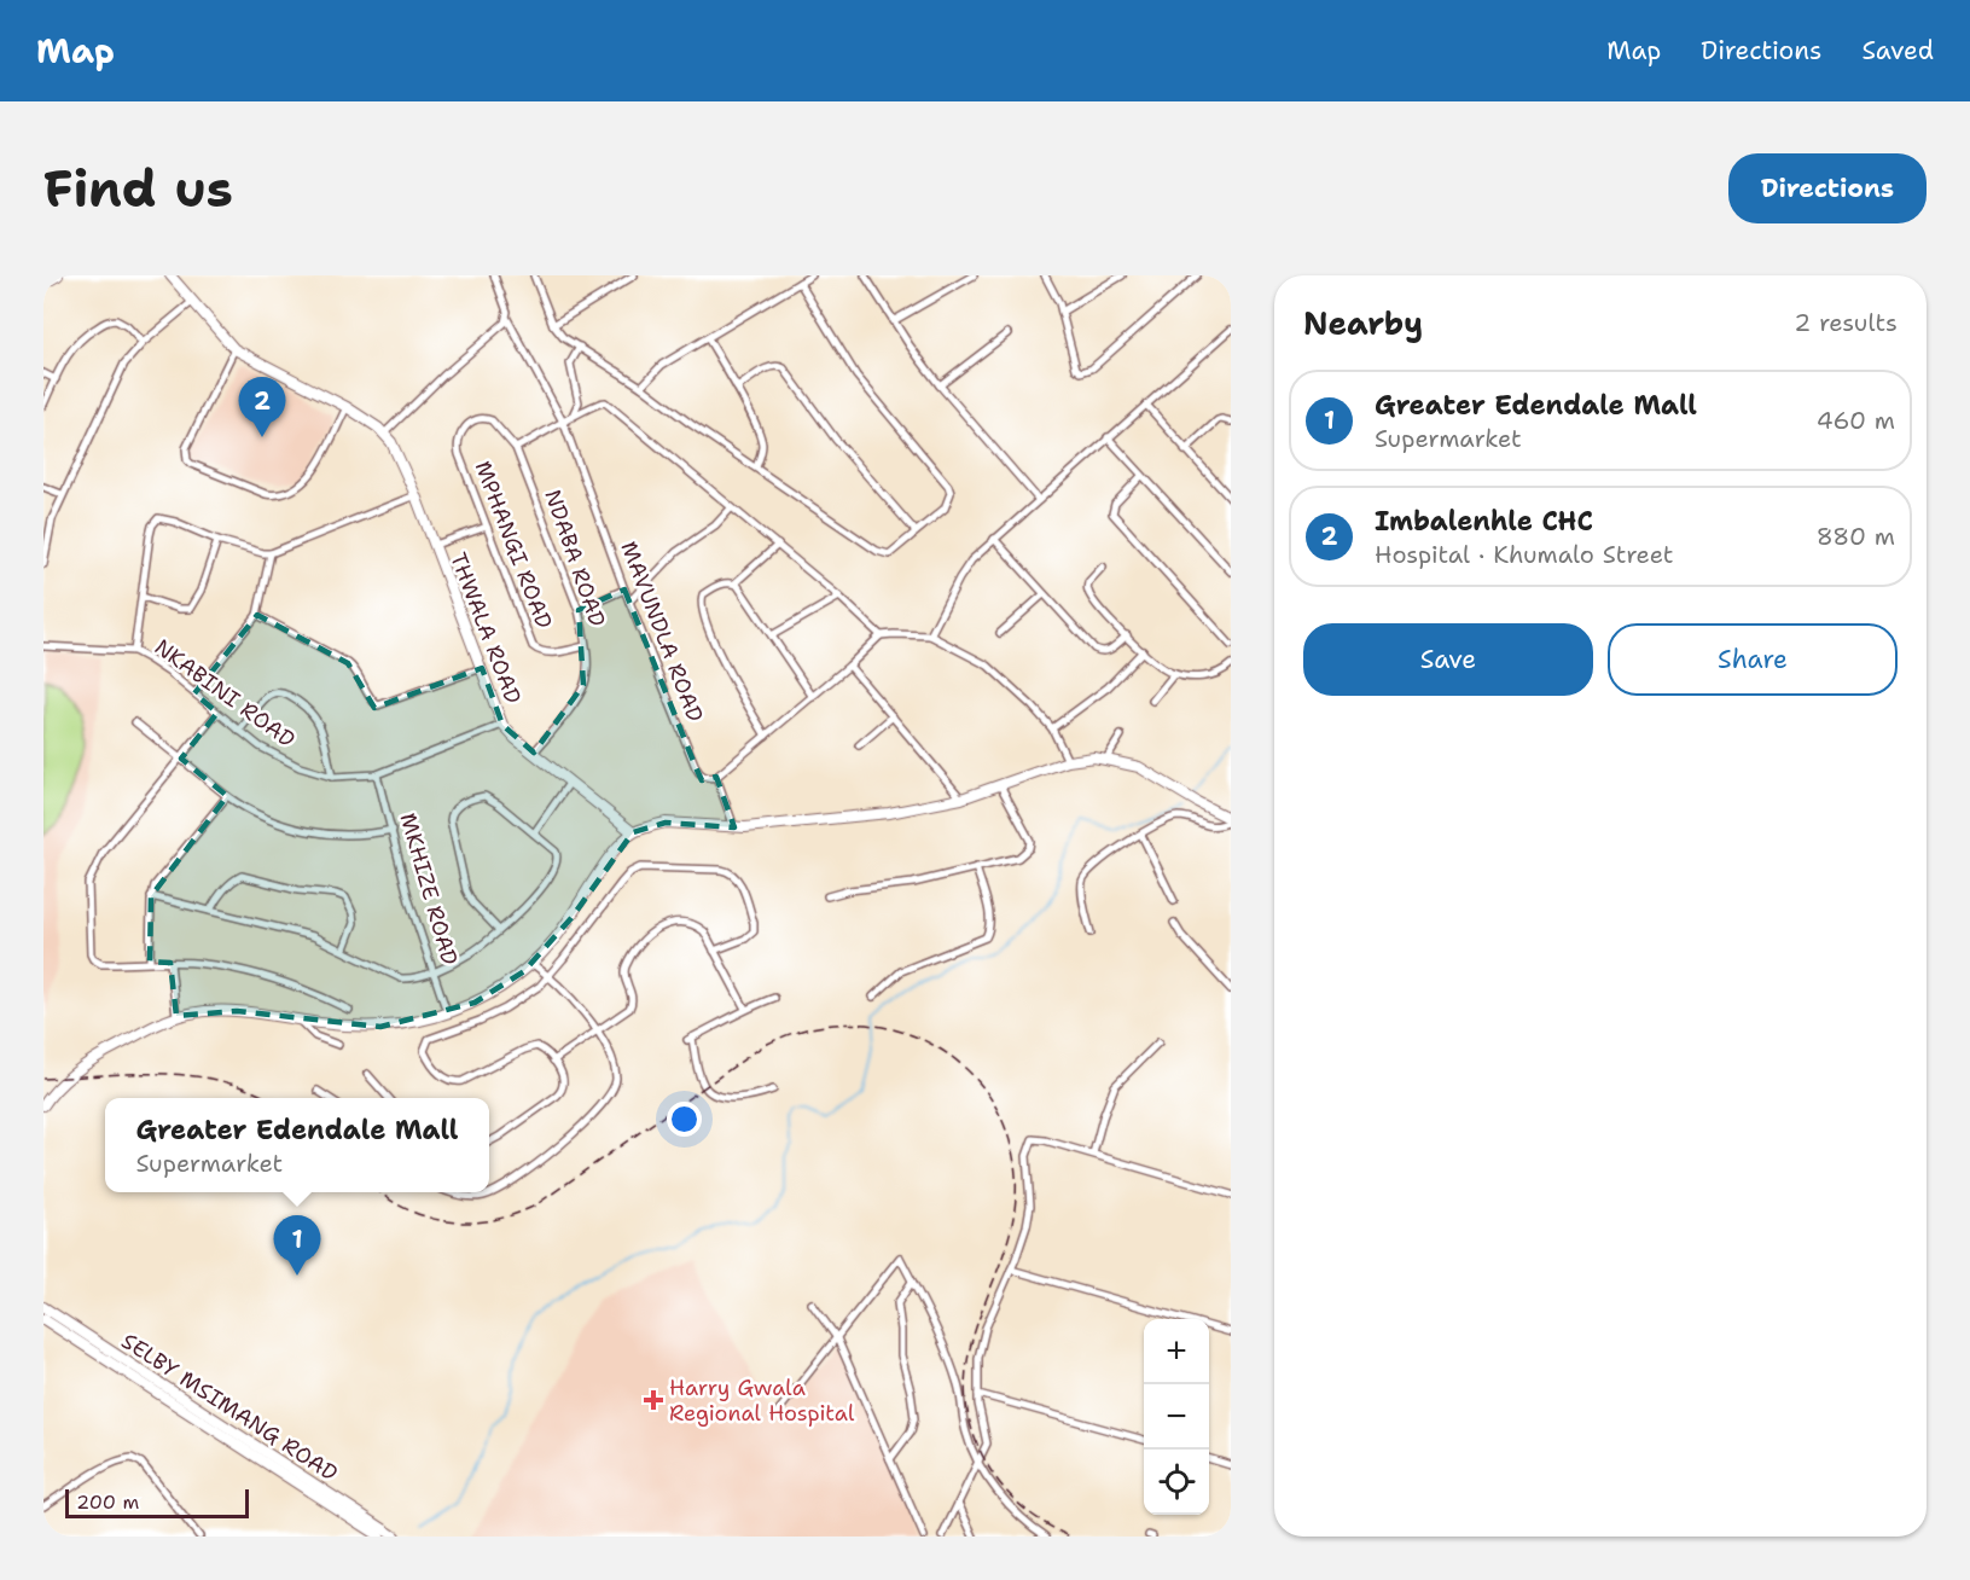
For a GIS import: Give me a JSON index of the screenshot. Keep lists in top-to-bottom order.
{
  "streets": {
    "street": [
      "MPHANGI ROAD",
      "NDABA ROAD",
      "THWALA ROAD",
      "MAVUNDLA ROAD",
      "NKABINI ROAD",
      "MKHIZE ROAD",
      "SELBY MSIMANG ROAD"
    ]
  },
  "crossings": [
    ["MPHANGI ROAD", "NDABA ROAD"],
    ["NDABA ROAD", "THWALA ROAD"],
    ["THWALA ROAD", "NKABINI ROAD"],
    ["NKABINI ROAD", "MKHIZE ROAD"]
  ],
  "places": {
    "health": ["Harry Gwala Regional Hospital"]
  },
  "scale_bar": "200 m",
  "page": {
    "header": "Map",
    "nav": ["Map", "Directions", "Saved"],
    "buttons": [
      "Directions",
      ["Save", "Share"]
    ],
    "title": "Find us",
    "heading": ["Nearby", "2 results"],
    "list": [
      {
        "mark": "1",
        "name": "Greater Edendale Mall",
        "note": "Supermarket",
        "value": "460 m"
      },
      {
        "mark": "2",
        "name": "Imbalenhle CHC",
        "note": "Hospital · Khumalo Street",
        "value": "880 m"
      }
    ],
    "pins": ["2", "1"],
    "popup": ["Greater Edendale Mall", "Supermarket"],
    "map_buttons": ["+", "−"],
    "scale": "200 m"
  }
}
